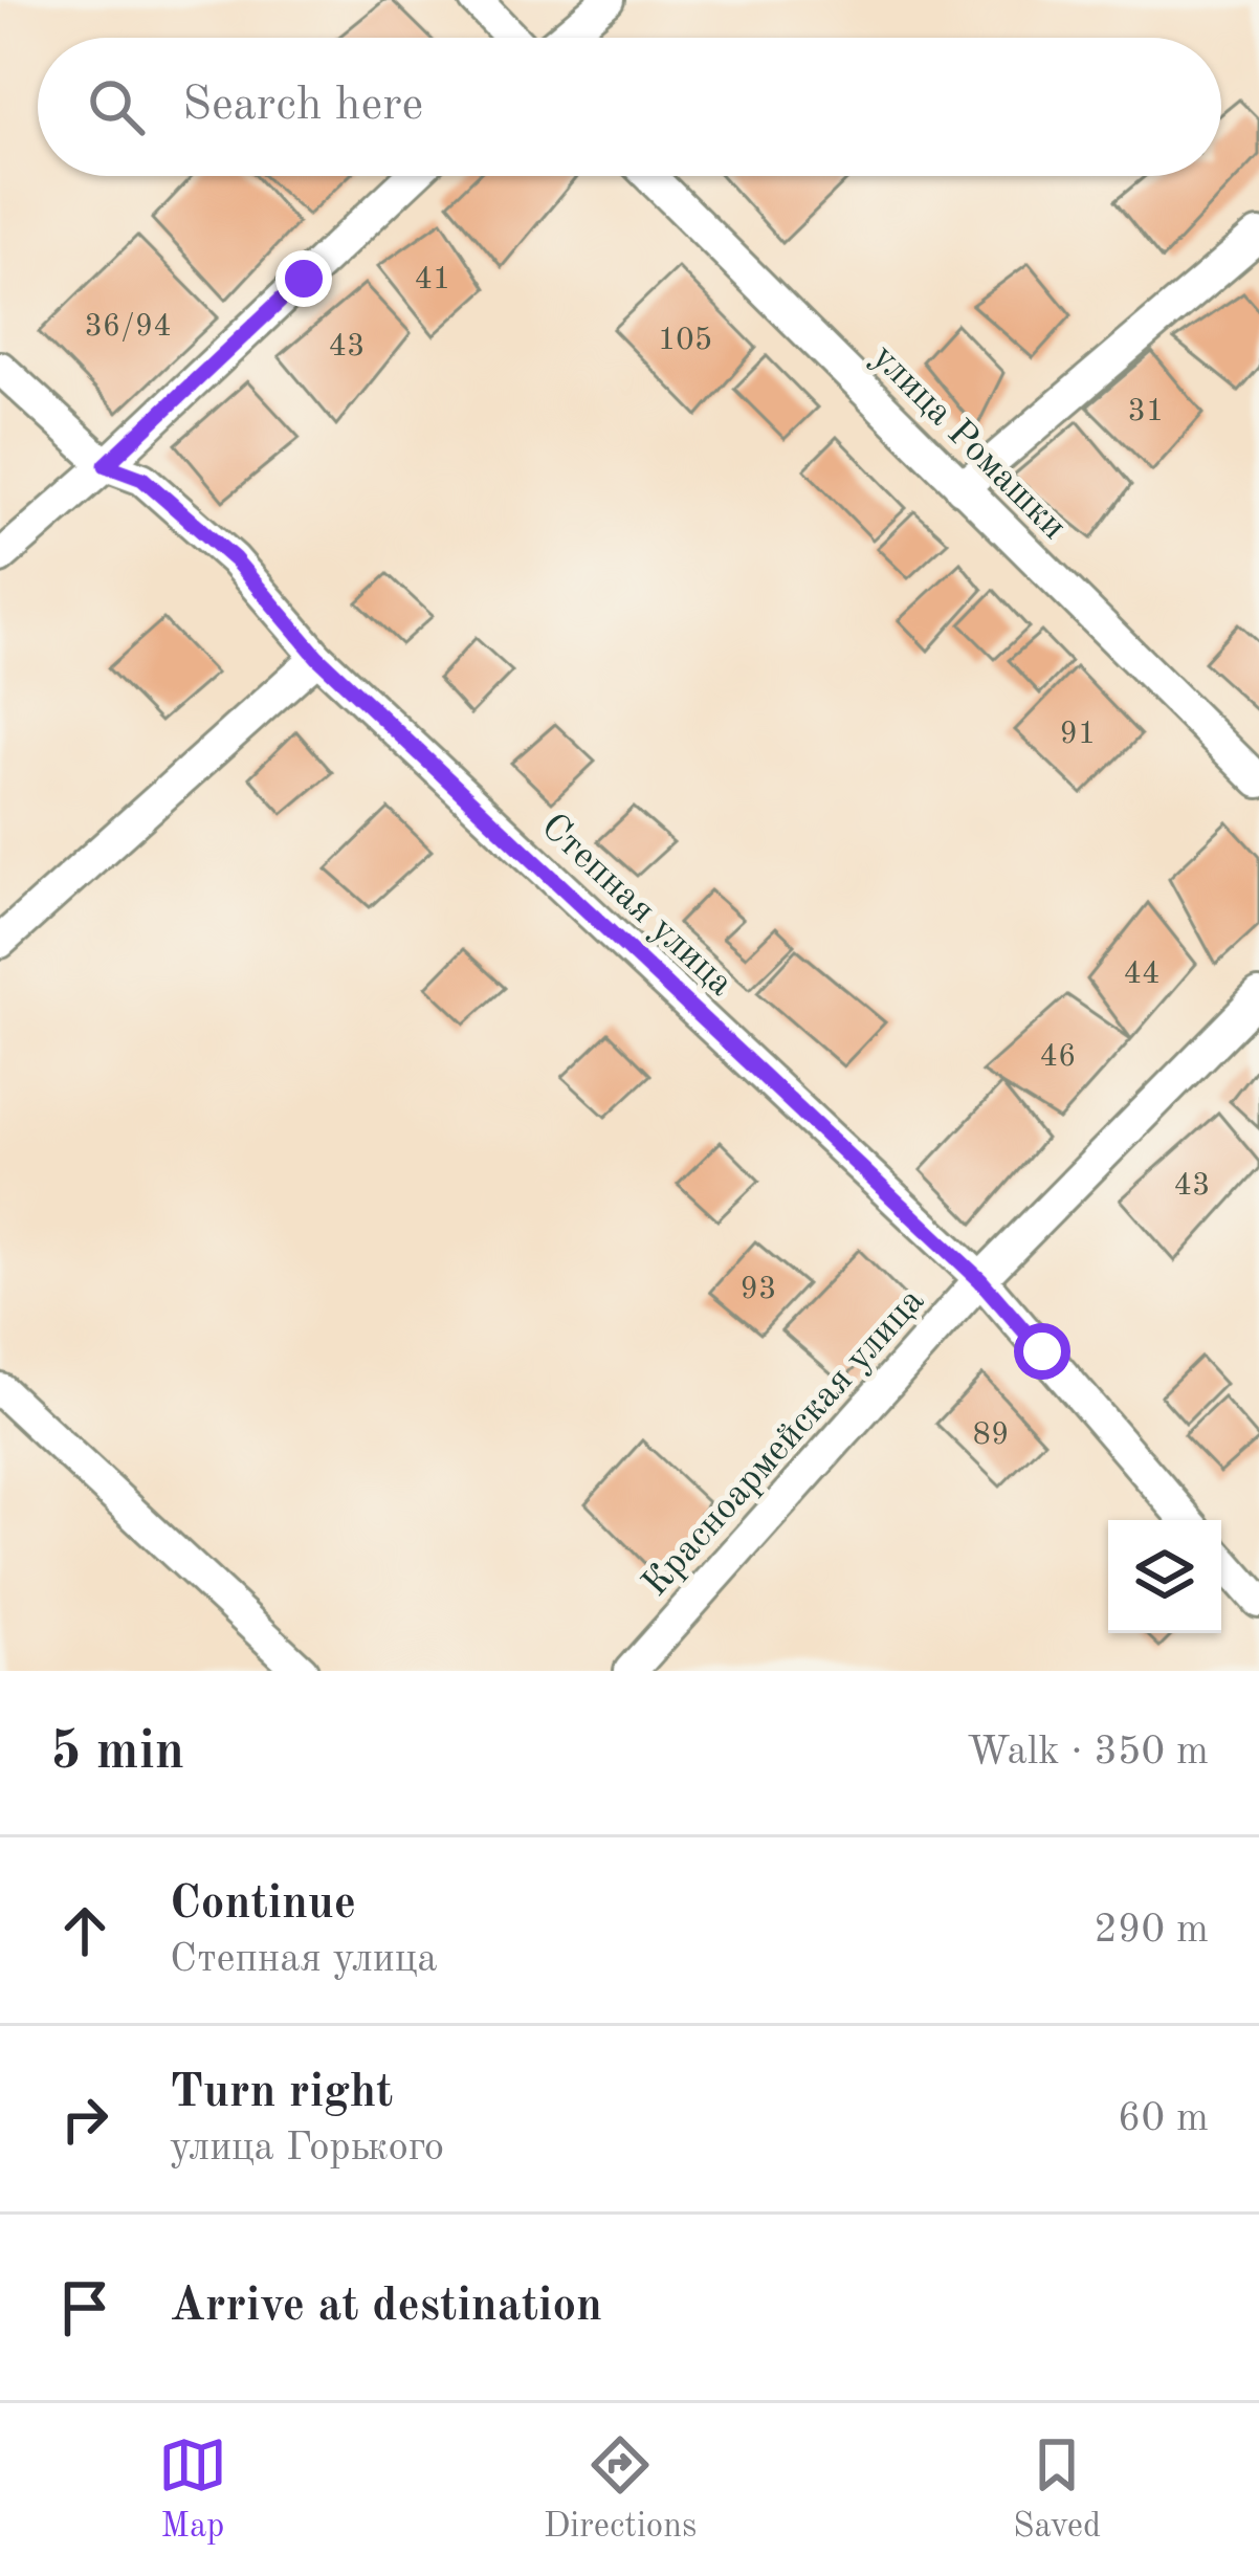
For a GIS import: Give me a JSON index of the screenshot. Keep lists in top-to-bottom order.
{
  "streets": {
    "street": ["улица Ромашки", "Степная улица", "Красноармейская улица"]
  },
  "crossings": [
    ["Степная улица", "Красноармейская улица"]
  ],
  "house_numbers": [
    "41",
    "36/94",
    "105",
    "43",
    "31",
    "91",
    "44",
    "46",
    "43",
    "93",
    "89"
  ],
  "page": {
    "search": "Search here",
    "heading": ["5 min", "Walk · 350 m"],
    "list": [
      ["Continue", "Степная улица", "290 m"],
      ["Turn right", "улица Горького", "60 m"],
      "Arrive at destination"
    ],
    "nav": ["Map", "Directions", "Saved"]
  }
}
